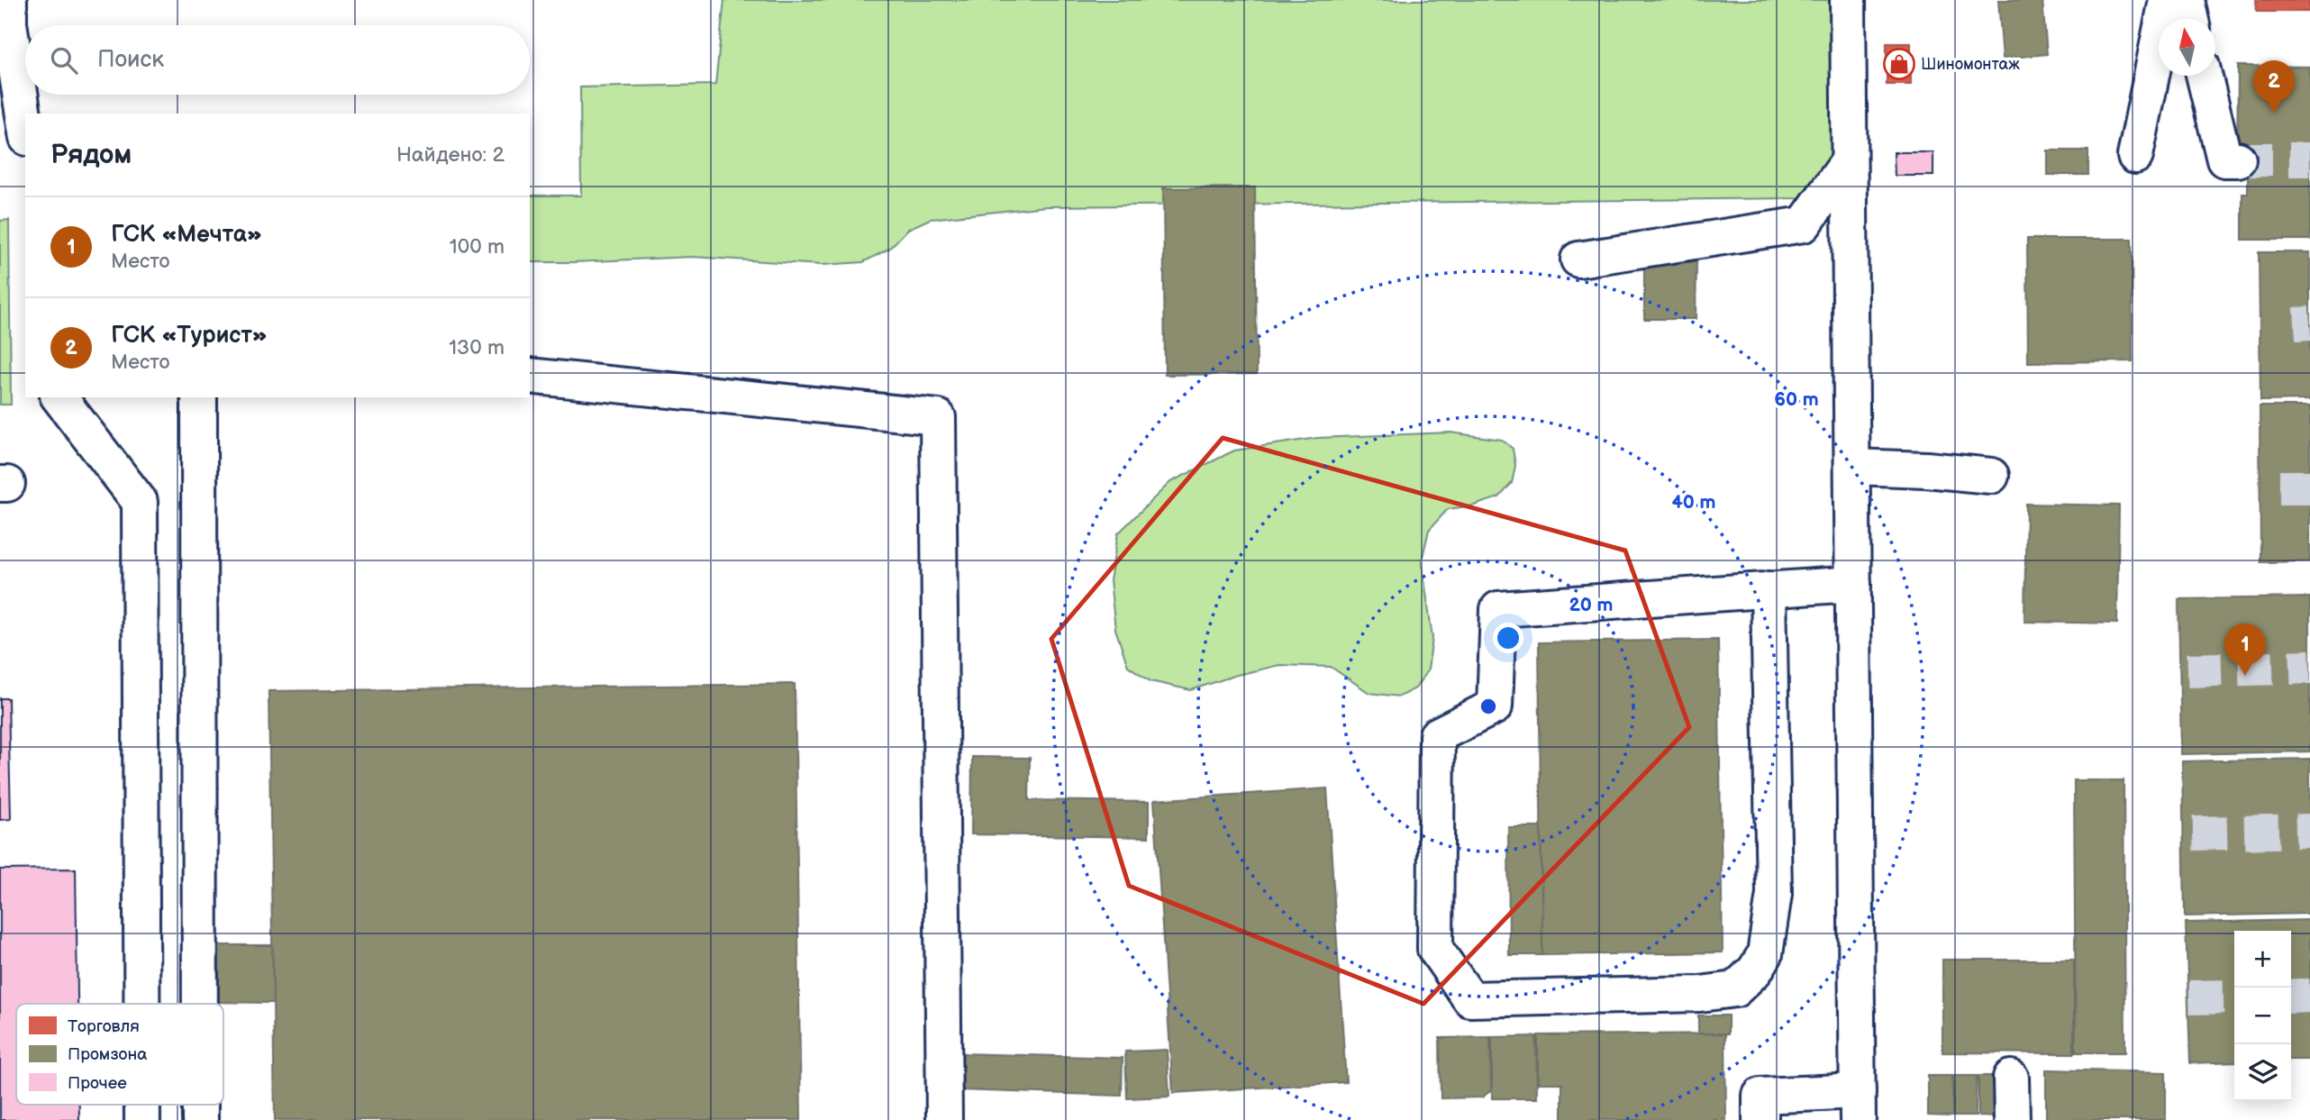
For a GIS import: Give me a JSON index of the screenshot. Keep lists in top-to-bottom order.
{
  "places": {
    "shop": ["Шиномонтаж"]
  },
  "legend": ["Торговля", "Промзона", "Прочее"],
  "north": "top",
  "page": {
    "search": "Поиск",
    "pins": ["2", "1"],
    "heading": ["Рядом", "Найдено: 2"],
    "list": [
      {
        "mark": "1",
        "name": "ГСК «Мечта»",
        "note": "Место",
        "value": "100 m"
      },
      {
        "mark": "2",
        "name": "ГСК «Турист»",
        "note": "Место",
        "value": "130 m"
      }
    ],
    "map_buttons": ["+", "−"]
  },
  "rings": ["60 m", "40 m", "20 m"]
}
